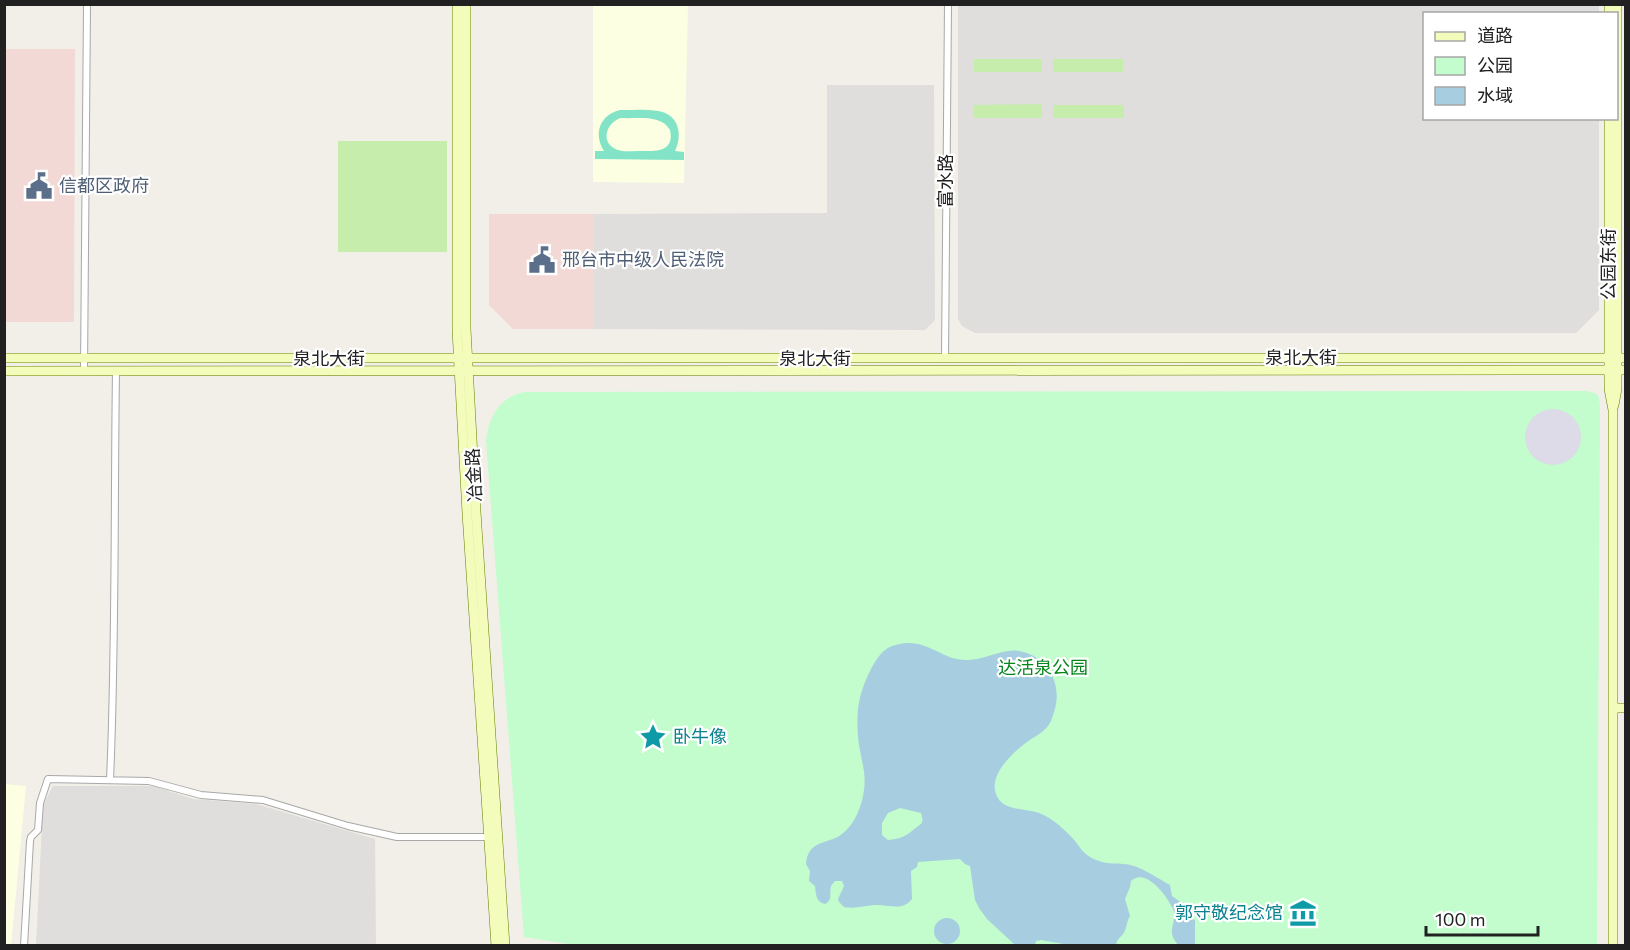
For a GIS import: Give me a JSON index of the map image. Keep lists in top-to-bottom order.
{
  "streets": {
    "main road": ["公园东街", "泉北大街", "冶金路"],
    "street": ["富水路"]
  },
  "crossings": [
    ["富水路", "泉北大街"],
    ["公园东街", "泉北大街"],
    ["泉北大街", "冶金路"]
  ],
  "parks": ["达活泉公园"],
  "places": {
    "public building": ["信都区政府", "邢台市中级人民法院"],
    "place": ["卧牛像"],
    "museum": ["郭守敬纪念馆"]
  },
  "legend": ["道路", "公园", "水域"],
  "scale_bar": "100 m"
}
